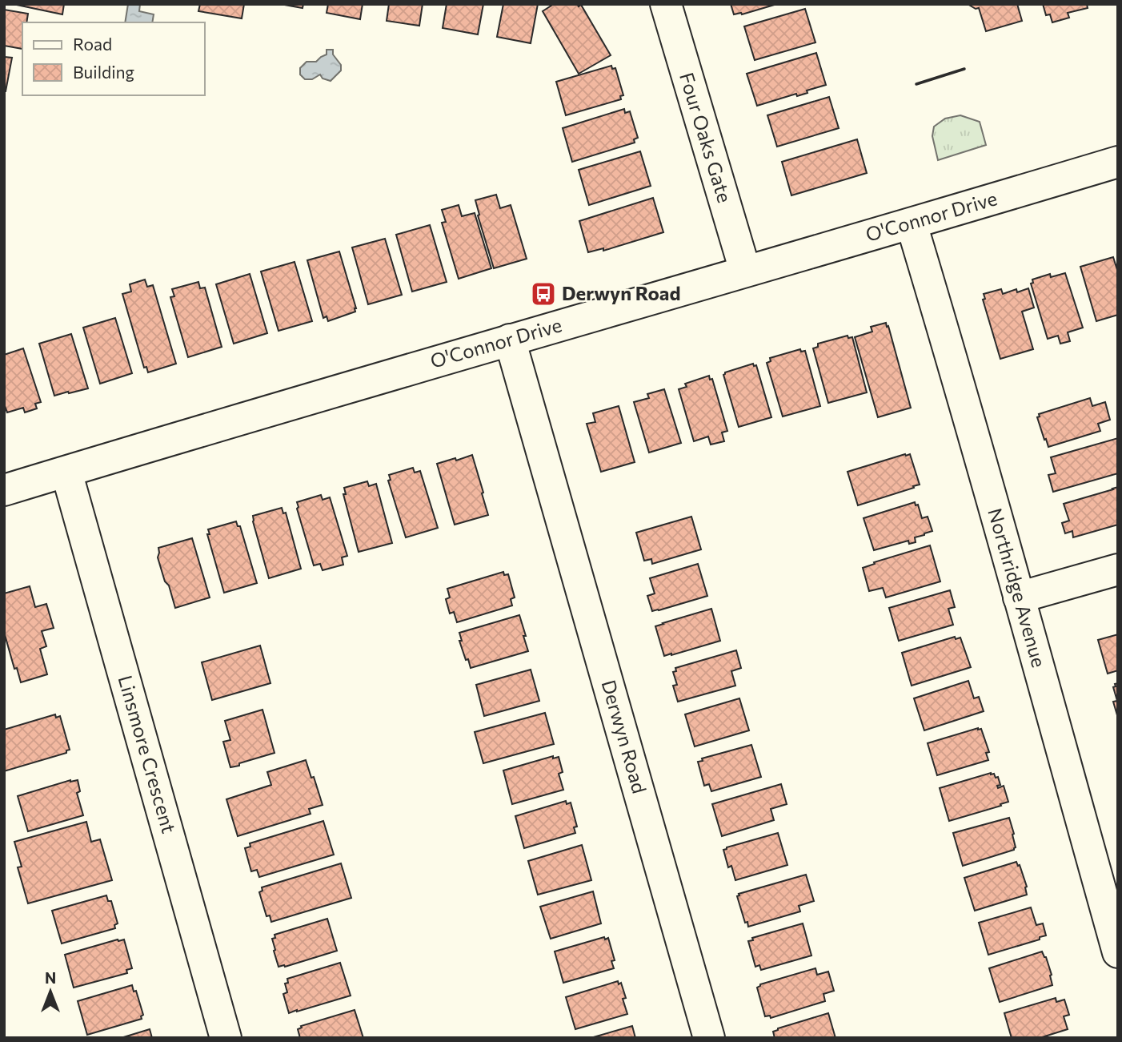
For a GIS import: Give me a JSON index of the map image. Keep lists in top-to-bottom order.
{
  "streets": {
    "street": [
      "Four Oaks Gate",
      "O'Connor Drive",
      "Northridge Avenue",
      "Derwyn Road",
      "Linsmore Crescent"
    ]
  },
  "crossings": [
    ["Four Oaks Gate", "O'Connor Drive"],
    ["O'Connor Drive", "Northridge Avenue"],
    ["O'Connor Drive", "Derwyn Road"],
    ["O'Connor Drive", "Linsmore Crescent"]
  ],
  "places": {
    "bus stop": ["Derwyn Road"]
  },
  "legend": ["Road", "Building"],
  "north": "top"
}
